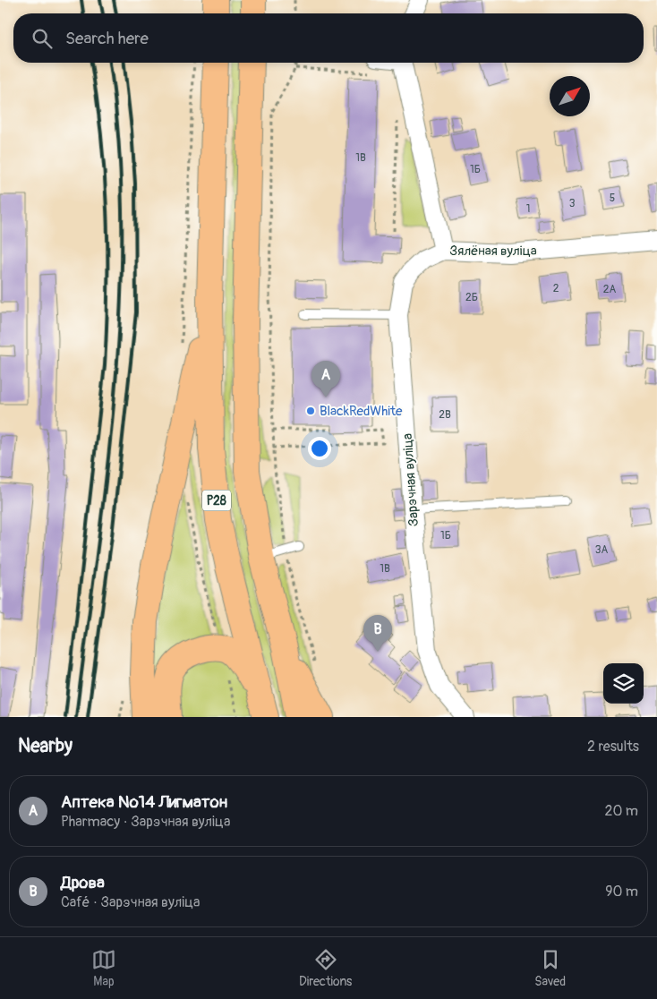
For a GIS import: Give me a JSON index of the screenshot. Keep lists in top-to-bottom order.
{
  "streets": {
    "highway": ["Р28"],
    "street": ["Зялёная вуліца", "Зарэчная вуліца"]
  },
  "crossings": [
    ["Зялёная вуліца", "Зарэчная вуліца"]
  ],
  "places": ["BlackRedWhite"],
  "house_numbers": [
    "1В",
    "1Б",
    "5",
    "3",
    "1",
    "2",
    "2А",
    "2Б",
    "2В",
    "1Б",
    "3А",
    "1В"
  ],
  "north": "top right",
  "page": {
    "search": "Search here",
    "pins": ["A", "B"],
    "heading": ["Nearby", "2 results"],
    "list": [
      {
        "mark": "A",
        "name": "Аптека №14 Лигматон",
        "note": "Pharmacy · Зарэчная вуліца",
        "value": "20 m"
      },
      {
        "mark": "B",
        "name": "Дрова",
        "note": "Café · Зарэчная вуліца",
        "value": "90 m"
      }
    ],
    "nav": ["Map", "Directions", "Saved"]
  }
}
